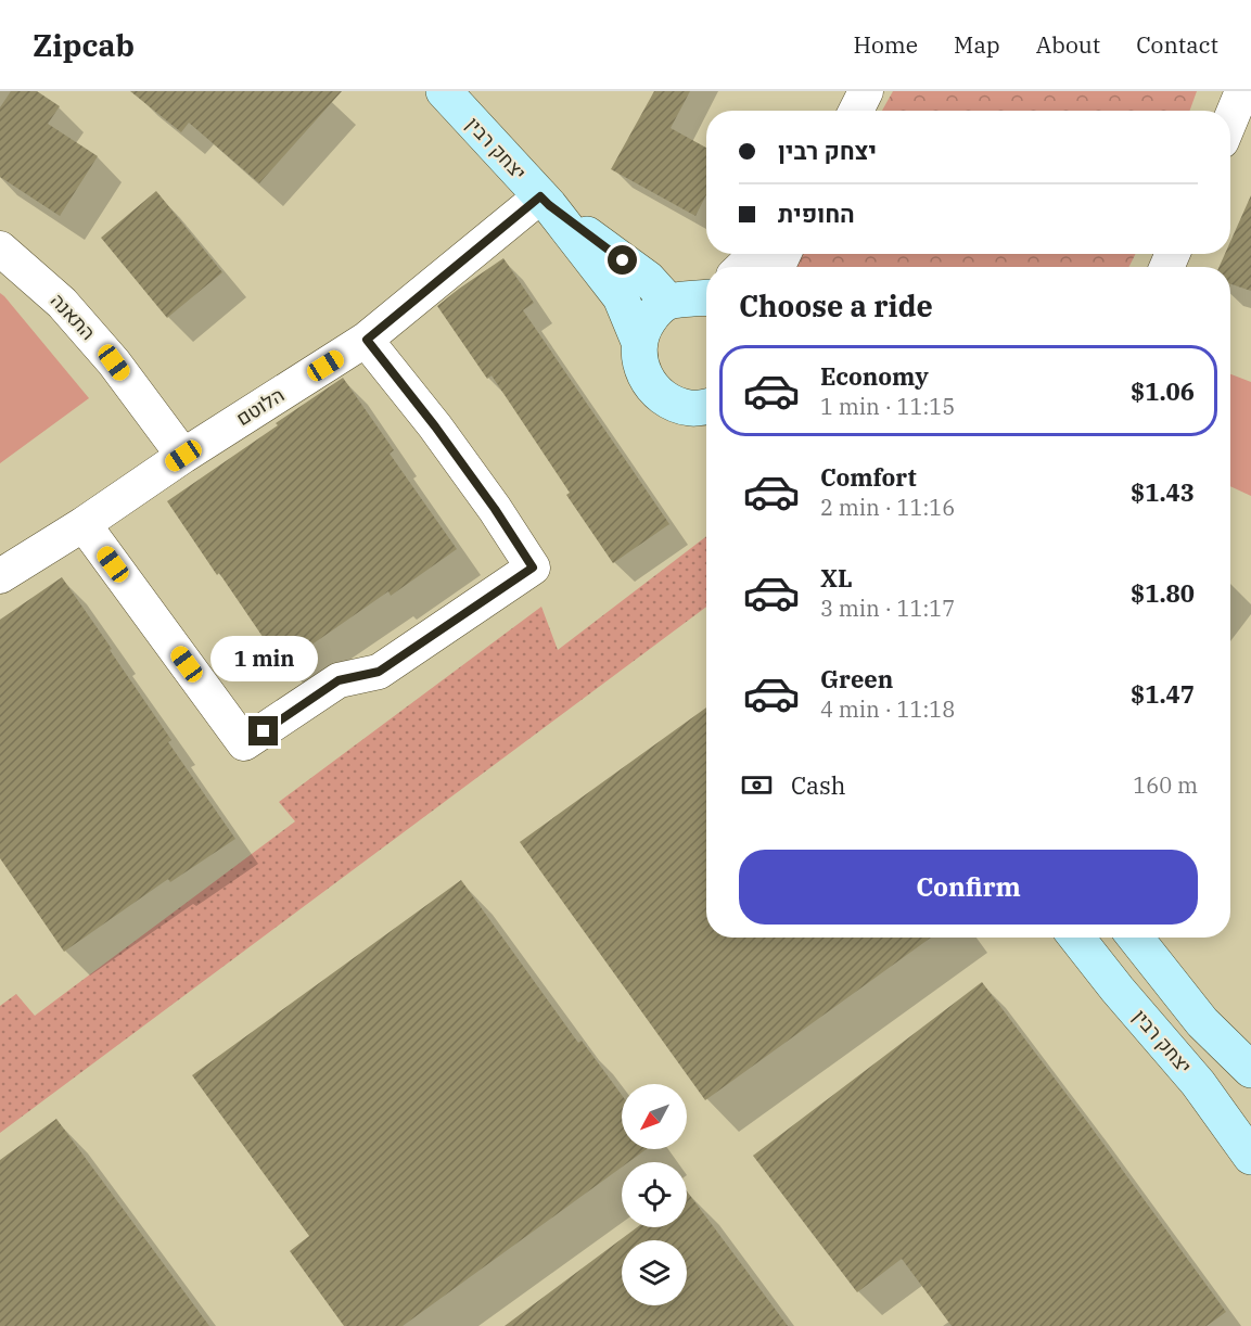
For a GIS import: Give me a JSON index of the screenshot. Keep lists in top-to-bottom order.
{
  "streets": {
    "street": ["יצחק רבין", "התאנה", "הלוטם"]
  },
  "crossings": [
    ["יצחק רבין", "הלוטם"],
    ["התאנה", "הלוטם"]
  ],
  "north": "bottom left",
  "page": {
    "header": "Zipcab",
    "nav": [
      "Home",
      "Map",
      "About",
      "Contact"
    ],
    "banner": ["יצחק רבין", "החופית"],
    "heading": "Choose a ride",
    "list": [
      {
        "name": "Economy",
        "note": "1 min · 11:15",
        "value": "$1.06"
      },
      {
        "name": "Comfort",
        "note": "2 min · 11:16",
        "value": "$1.43"
      },
      {
        "name": "XL",
        "note": "3 min · 11:17",
        "value": "$1.80"
      },
      {
        "name": "Green",
        "note": "4 min · 11:18",
        "value": "$1.47"
      }
    ],
    "bubble": "1 min",
    "pay": ["Cash", "160 m"],
    "buttons": "Confirm"
  }
}
